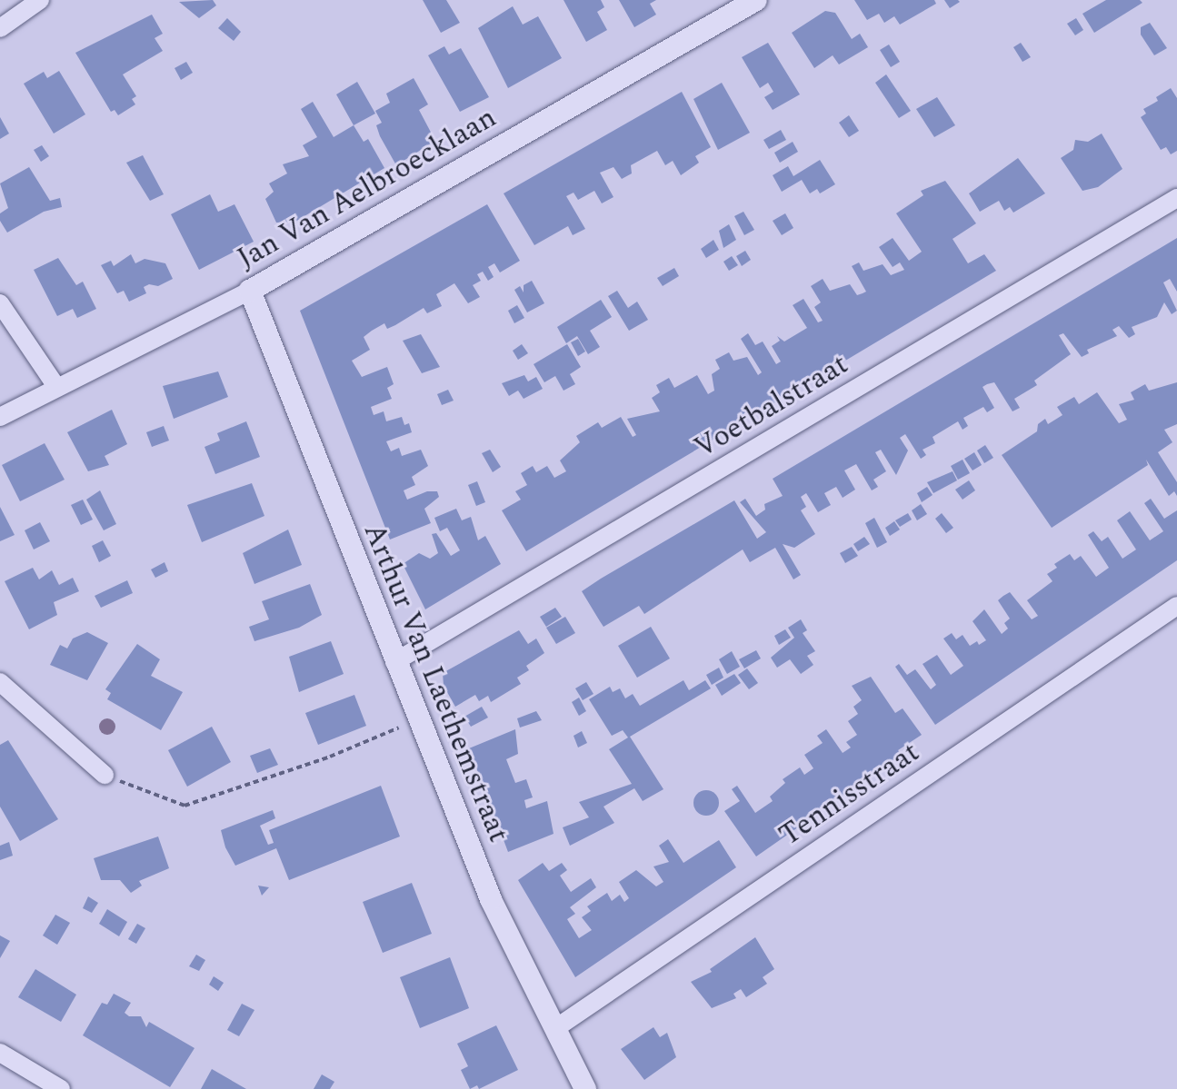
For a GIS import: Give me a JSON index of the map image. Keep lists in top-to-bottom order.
{
  "streets": {
    "street": [
      "Jan Van Aelbroecklaan",
      "Voetbalstraat",
      "Arthur Van Laethemstraat",
      "Tennisstraat"
    ]
  },
  "crossings": [
    ["Jan Van Aelbroecklaan", "Arthur Van Laethemstraat"],
    ["Voetbalstraat", "Arthur Van Laethemstraat"],
    ["Arthur Van Laethemstraat", "Tennisstraat"]
  ]
}
